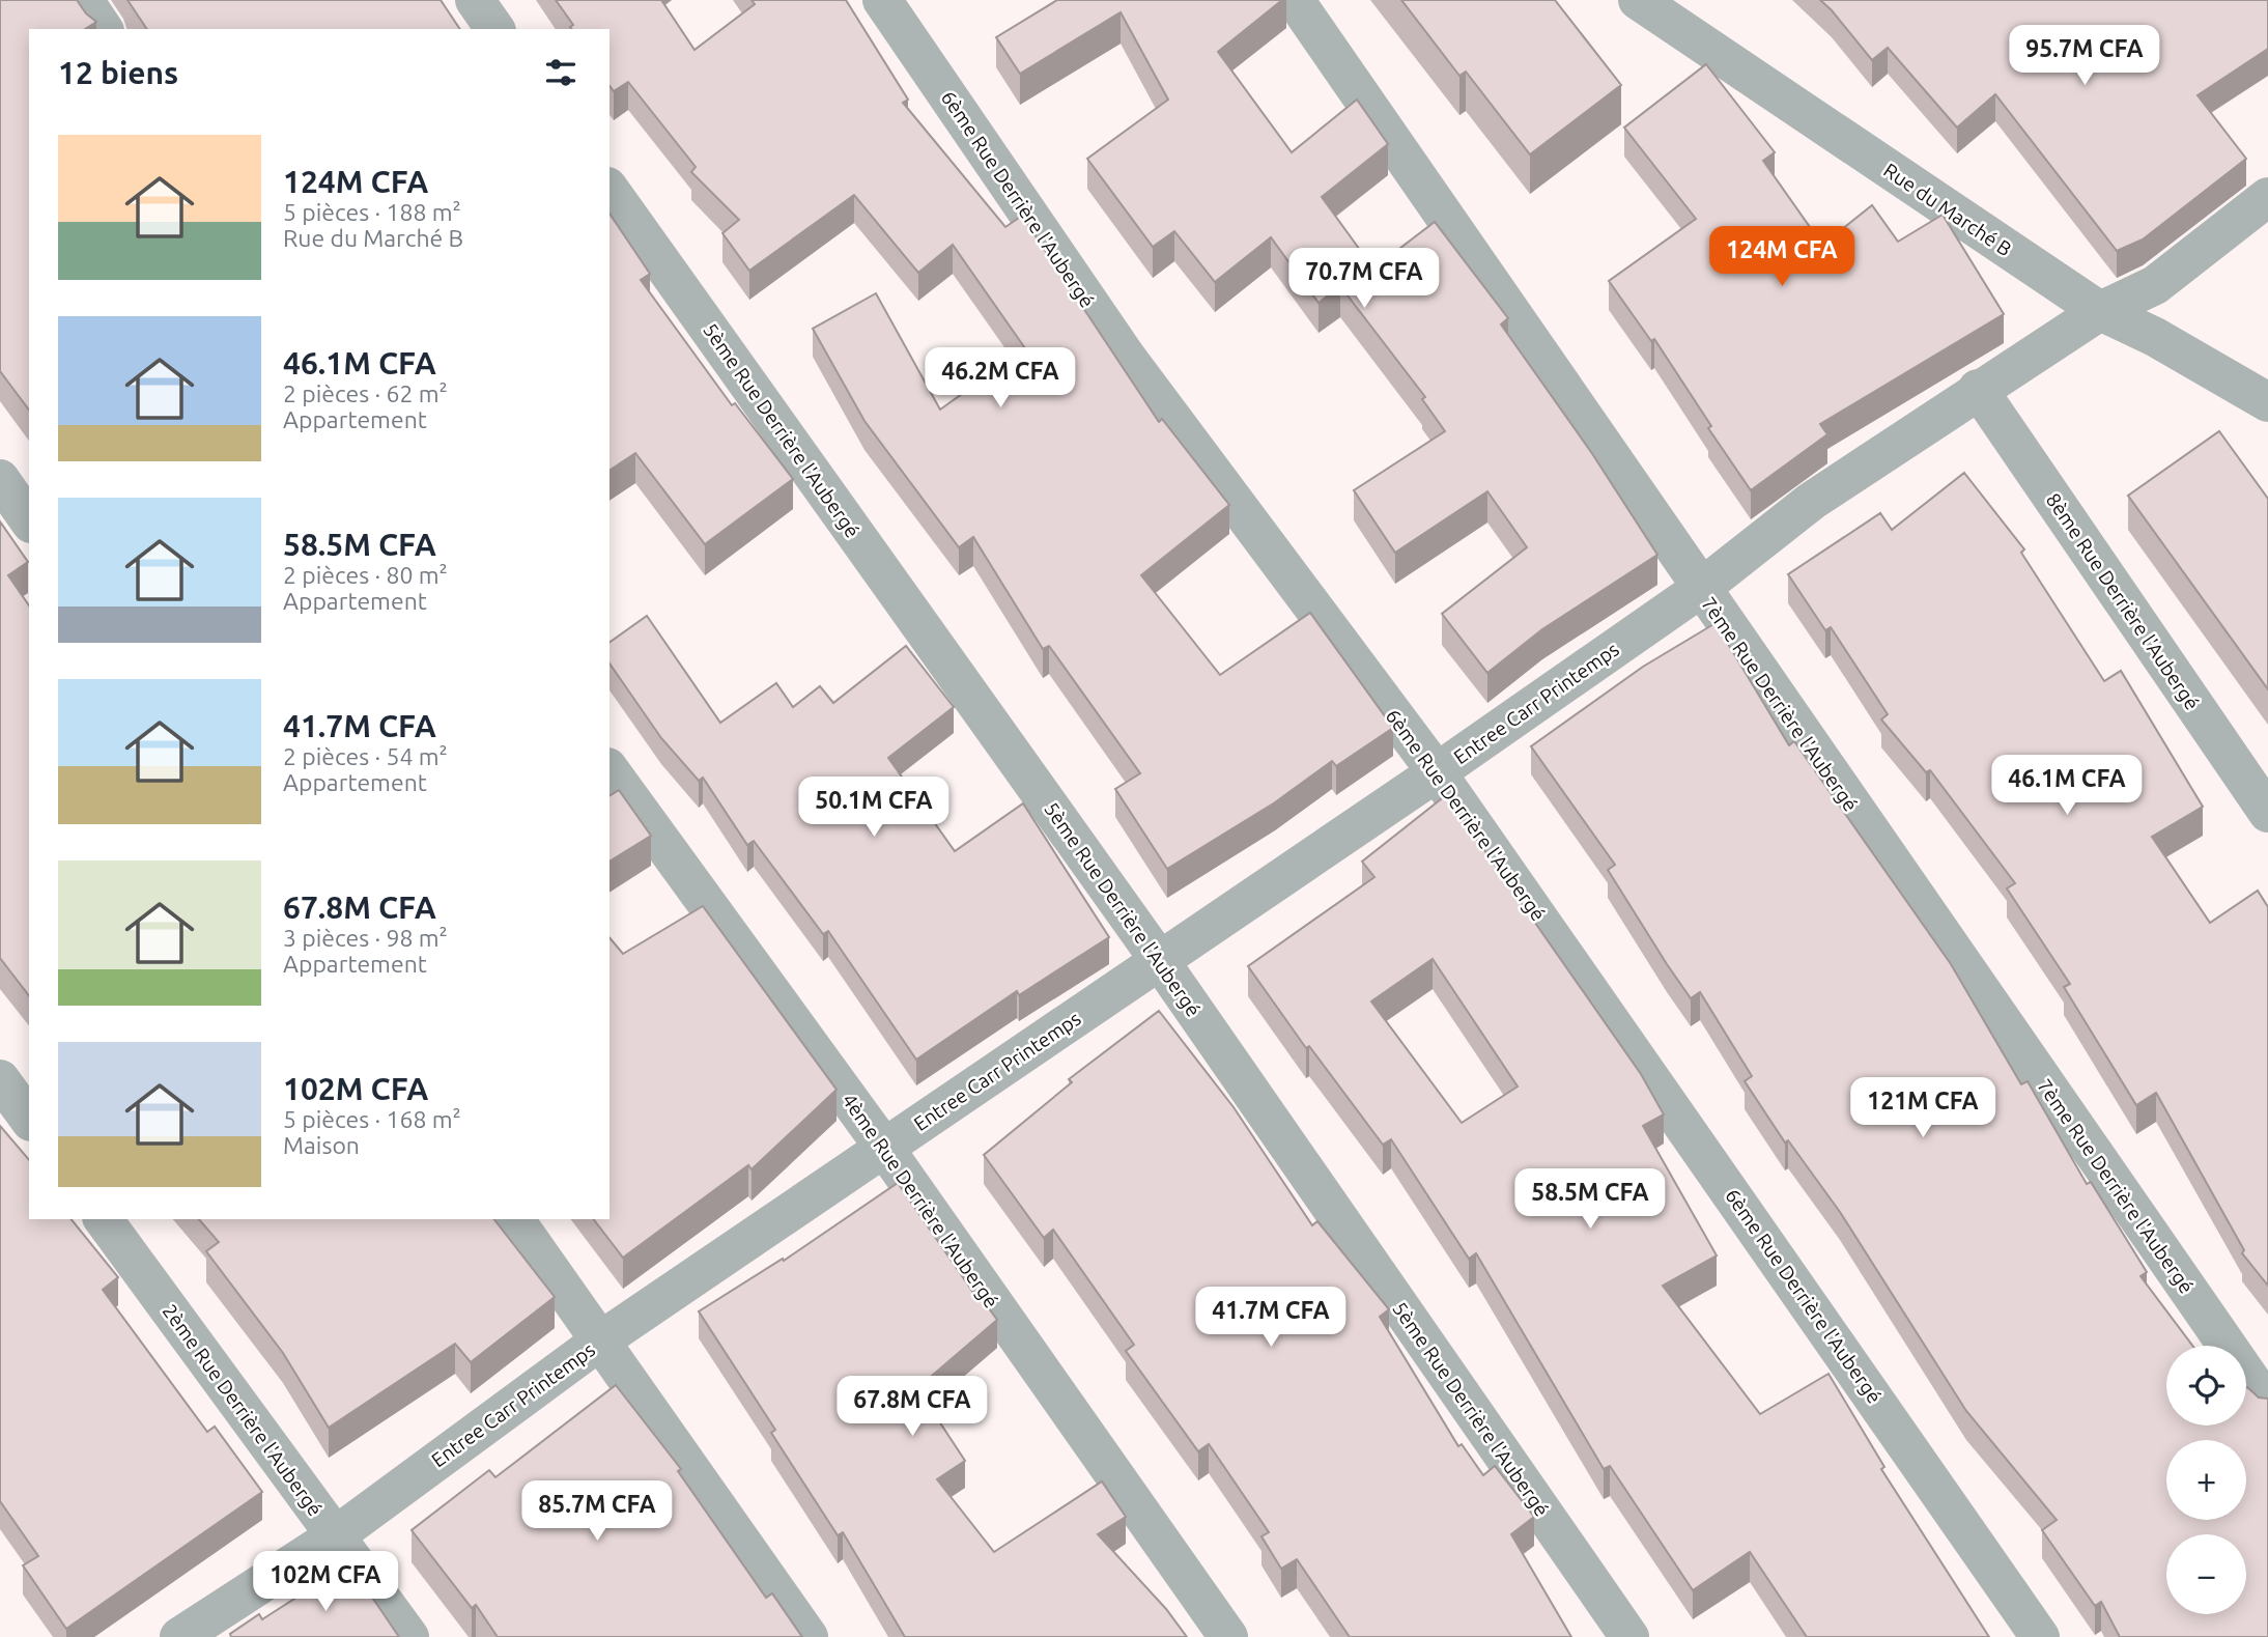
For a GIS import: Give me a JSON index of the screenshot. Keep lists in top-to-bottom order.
{
  "streets": {
    "street": [
      "6ème Rue Derrière l'Aubergé",
      "Rue du Marché B",
      "5ème Rue Derrière l'Aubergé",
      "8ème Rue Derrière l'Aubergé",
      "Entree Carr Printemps",
      "7ème Rue Derrière l'Aubergé",
      "4ème Rue Derrière l'Aubergé",
      "2ème Rue Derrière l'Aubergé"
    ]
  },
  "crossings": [
    ["6ème Rue Derrière l'Aubergé", "Entree Carr Printemps"],
    ["Rue du Marché B", "Entree Carr Printemps"],
    ["5ème Rue Derrière l'Aubergé", "Entree Carr Printemps"],
    ["8ème Rue Derrière l'Aubergé", "Entree Carr Printemps"],
    ["Entree Carr Printemps", "7ème Rue Derrière l'Aubergé"],
    ["Entree Carr Printemps", "4ème Rue Derrière l'Aubergé"],
    ["Entree Carr Printemps", "2ème Rue Derrière l'Aubergé"]
  ],
  "page": {
    "price": [
      "95.7M CFA",
      "124M CFA",
      "70.7M CFA",
      "46.2M CFA",
      "46.1M CFA",
      "50.1M CFA",
      "121M CFA",
      "58.5M CFA",
      "41.7M CFA",
      "67.8M CFA",
      "85.7M CFA",
      "102M CFA"
    ],
    "heading": "12 biens",
    "list": [
      {
        "name": "124M CFA",
        "note": "5 pièces · 188 m² · Rue du Marché B"
      },
      {
        "name": "46.1M CFA",
        "note": "2 pièces · 62 m² · Appartement"
      },
      {
        "name": "58.5M CFA",
        "note": "2 pièces · 80 m² · Appartement"
      },
      {
        "name": "41.7M CFA",
        "note": "2 pièces · 54 m² · Appartement"
      },
      {
        "name": "67.8M CFA",
        "note": "3 pièces · 98 m² · Appartement"
      },
      {
        "name": "102M CFA",
        "note": "5 pièces · 168 m² · Maison"
      }
    ],
    "map_buttons": ["+", "−"]
  }
}
